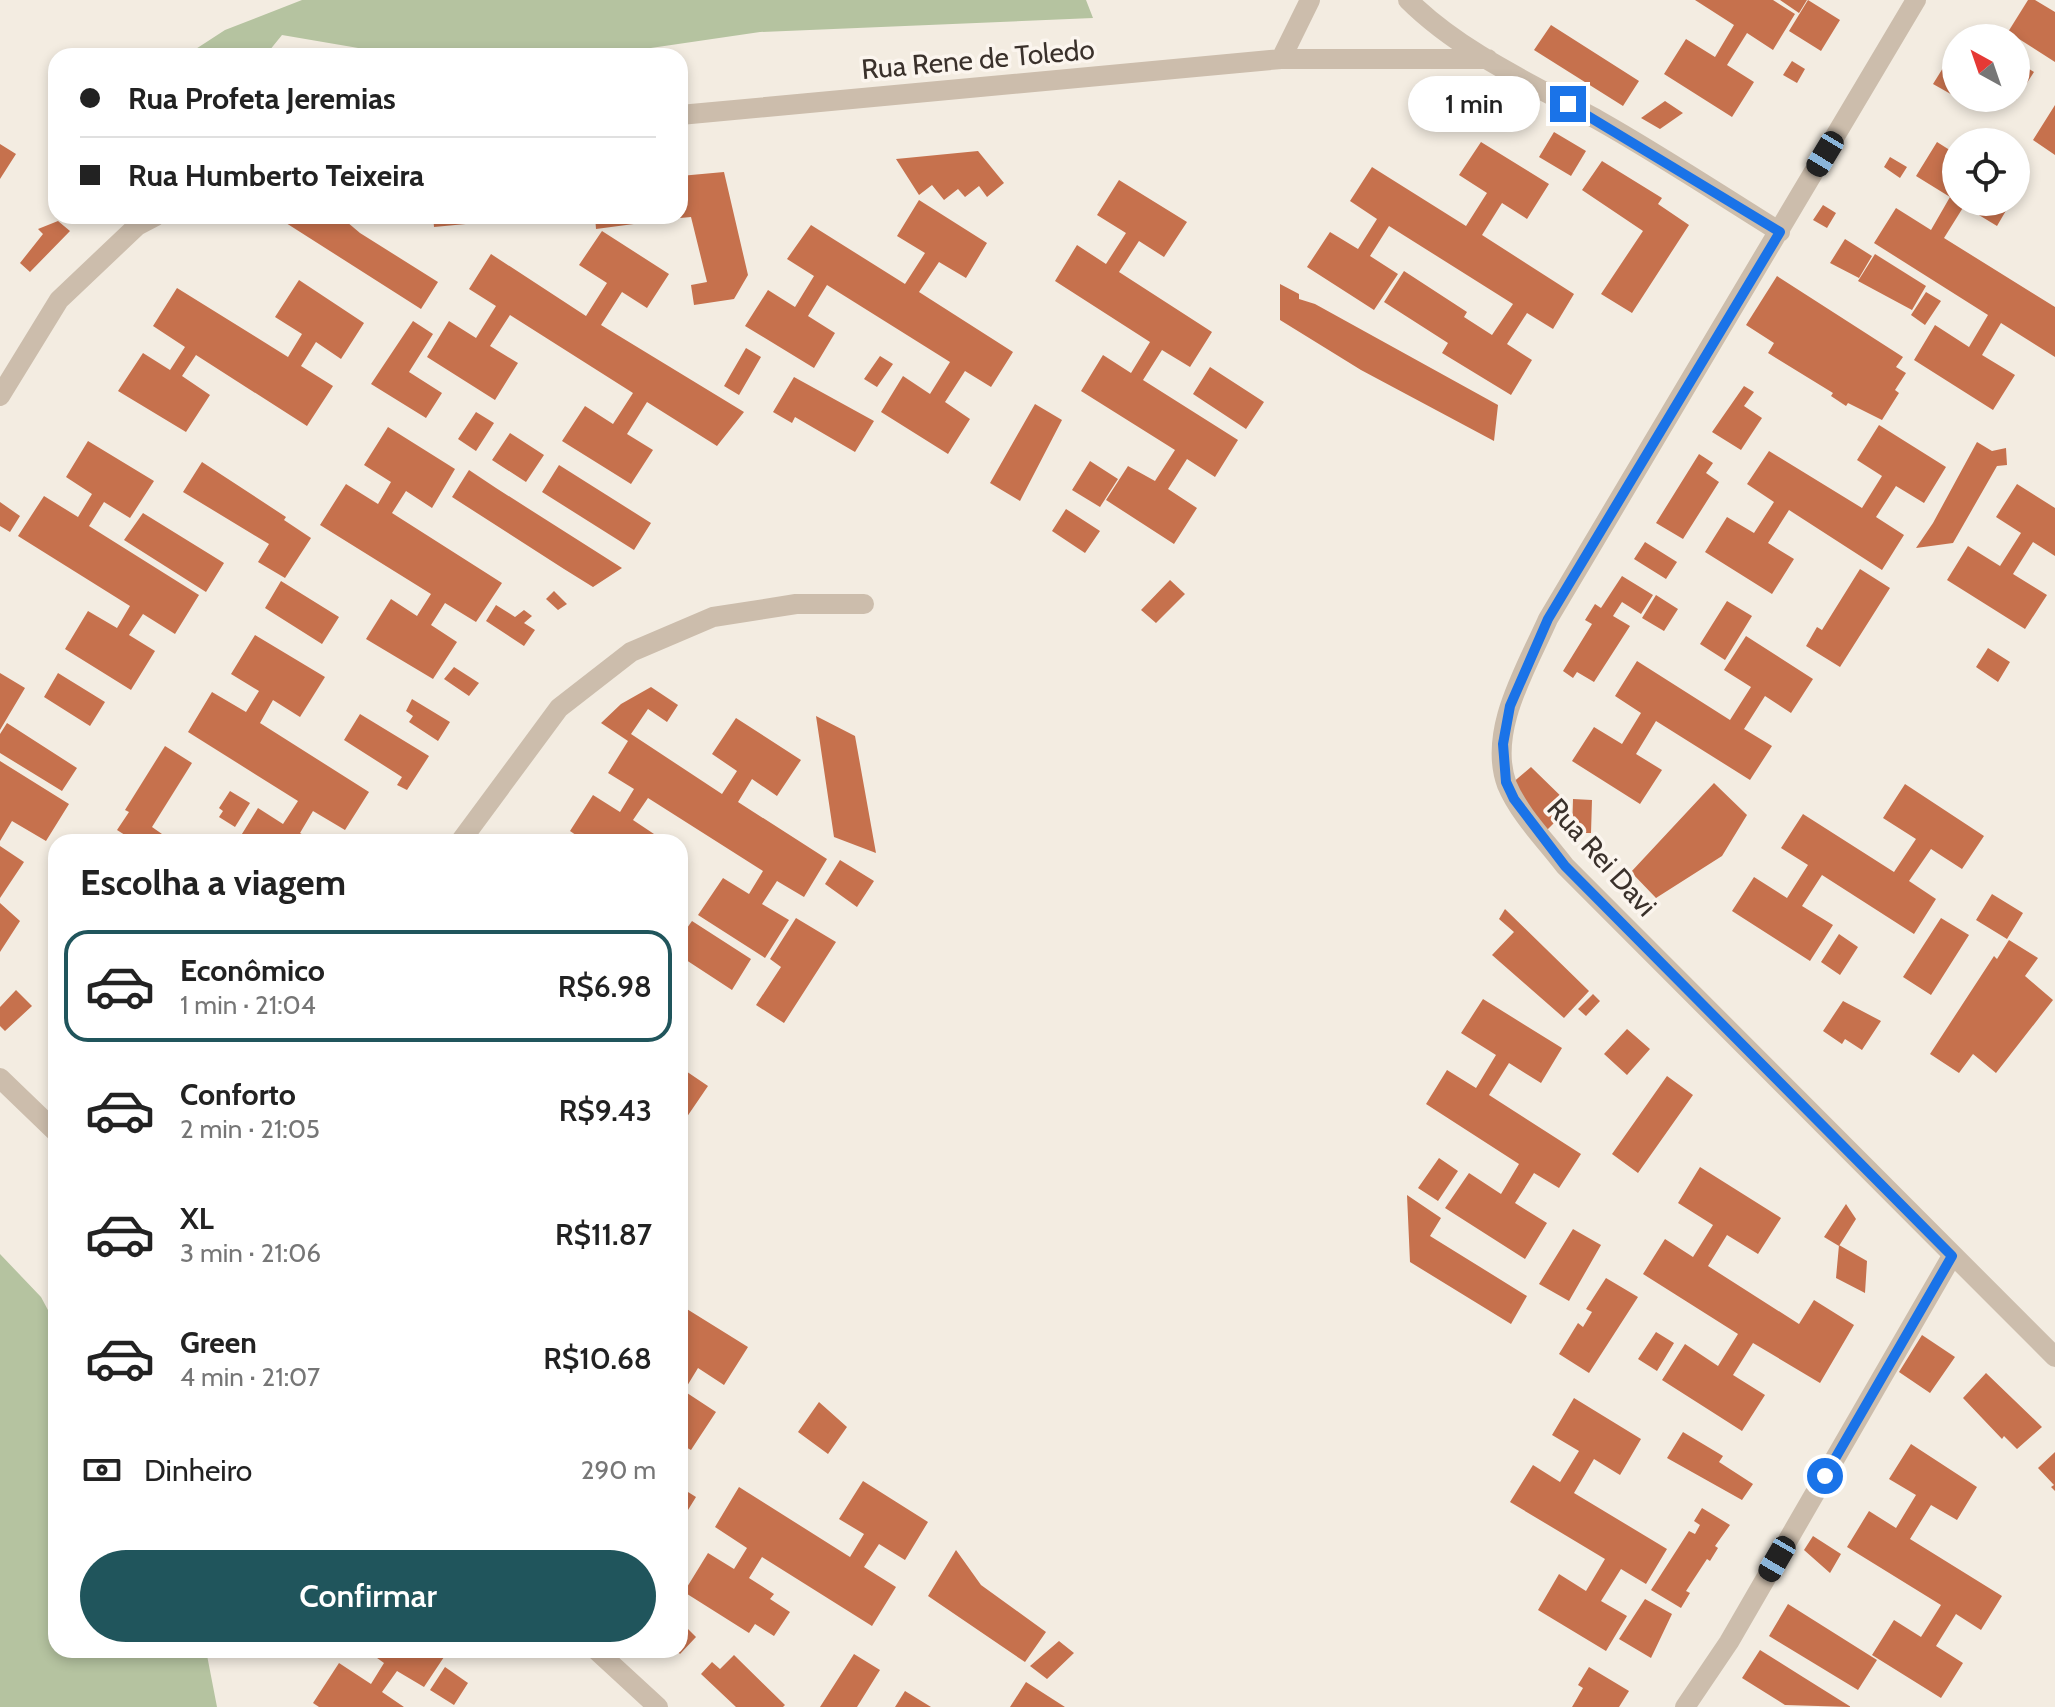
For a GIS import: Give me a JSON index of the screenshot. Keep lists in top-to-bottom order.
{
  "streets": {
    "street": ["Rua Rene de Toledo", "Rua Rei Davi"]
  },
  "north": "top left",
  "page": {
    "banner": ["Rua Profeta Jeremias", "Rua Humberto Teixeira"],
    "bubble": "1 min",
    "heading": "Escolha a viagem",
    "list": [
      {
        "name": "Econômico",
        "note": "1 min · 21:04",
        "value": "R$6.98"
      },
      {
        "name": "Conforto",
        "note": "2 min · 21:05",
        "value": "R$9.43"
      },
      {
        "name": "XL",
        "note": "3 min · 21:06",
        "value": "R$11.87"
      },
      {
        "name": "Green",
        "note": "4 min · 21:07",
        "value": "R$10.68"
      }
    ],
    "pay": ["Dinheiro", "290 m"],
    "buttons": "Confirmar"
  }
}
